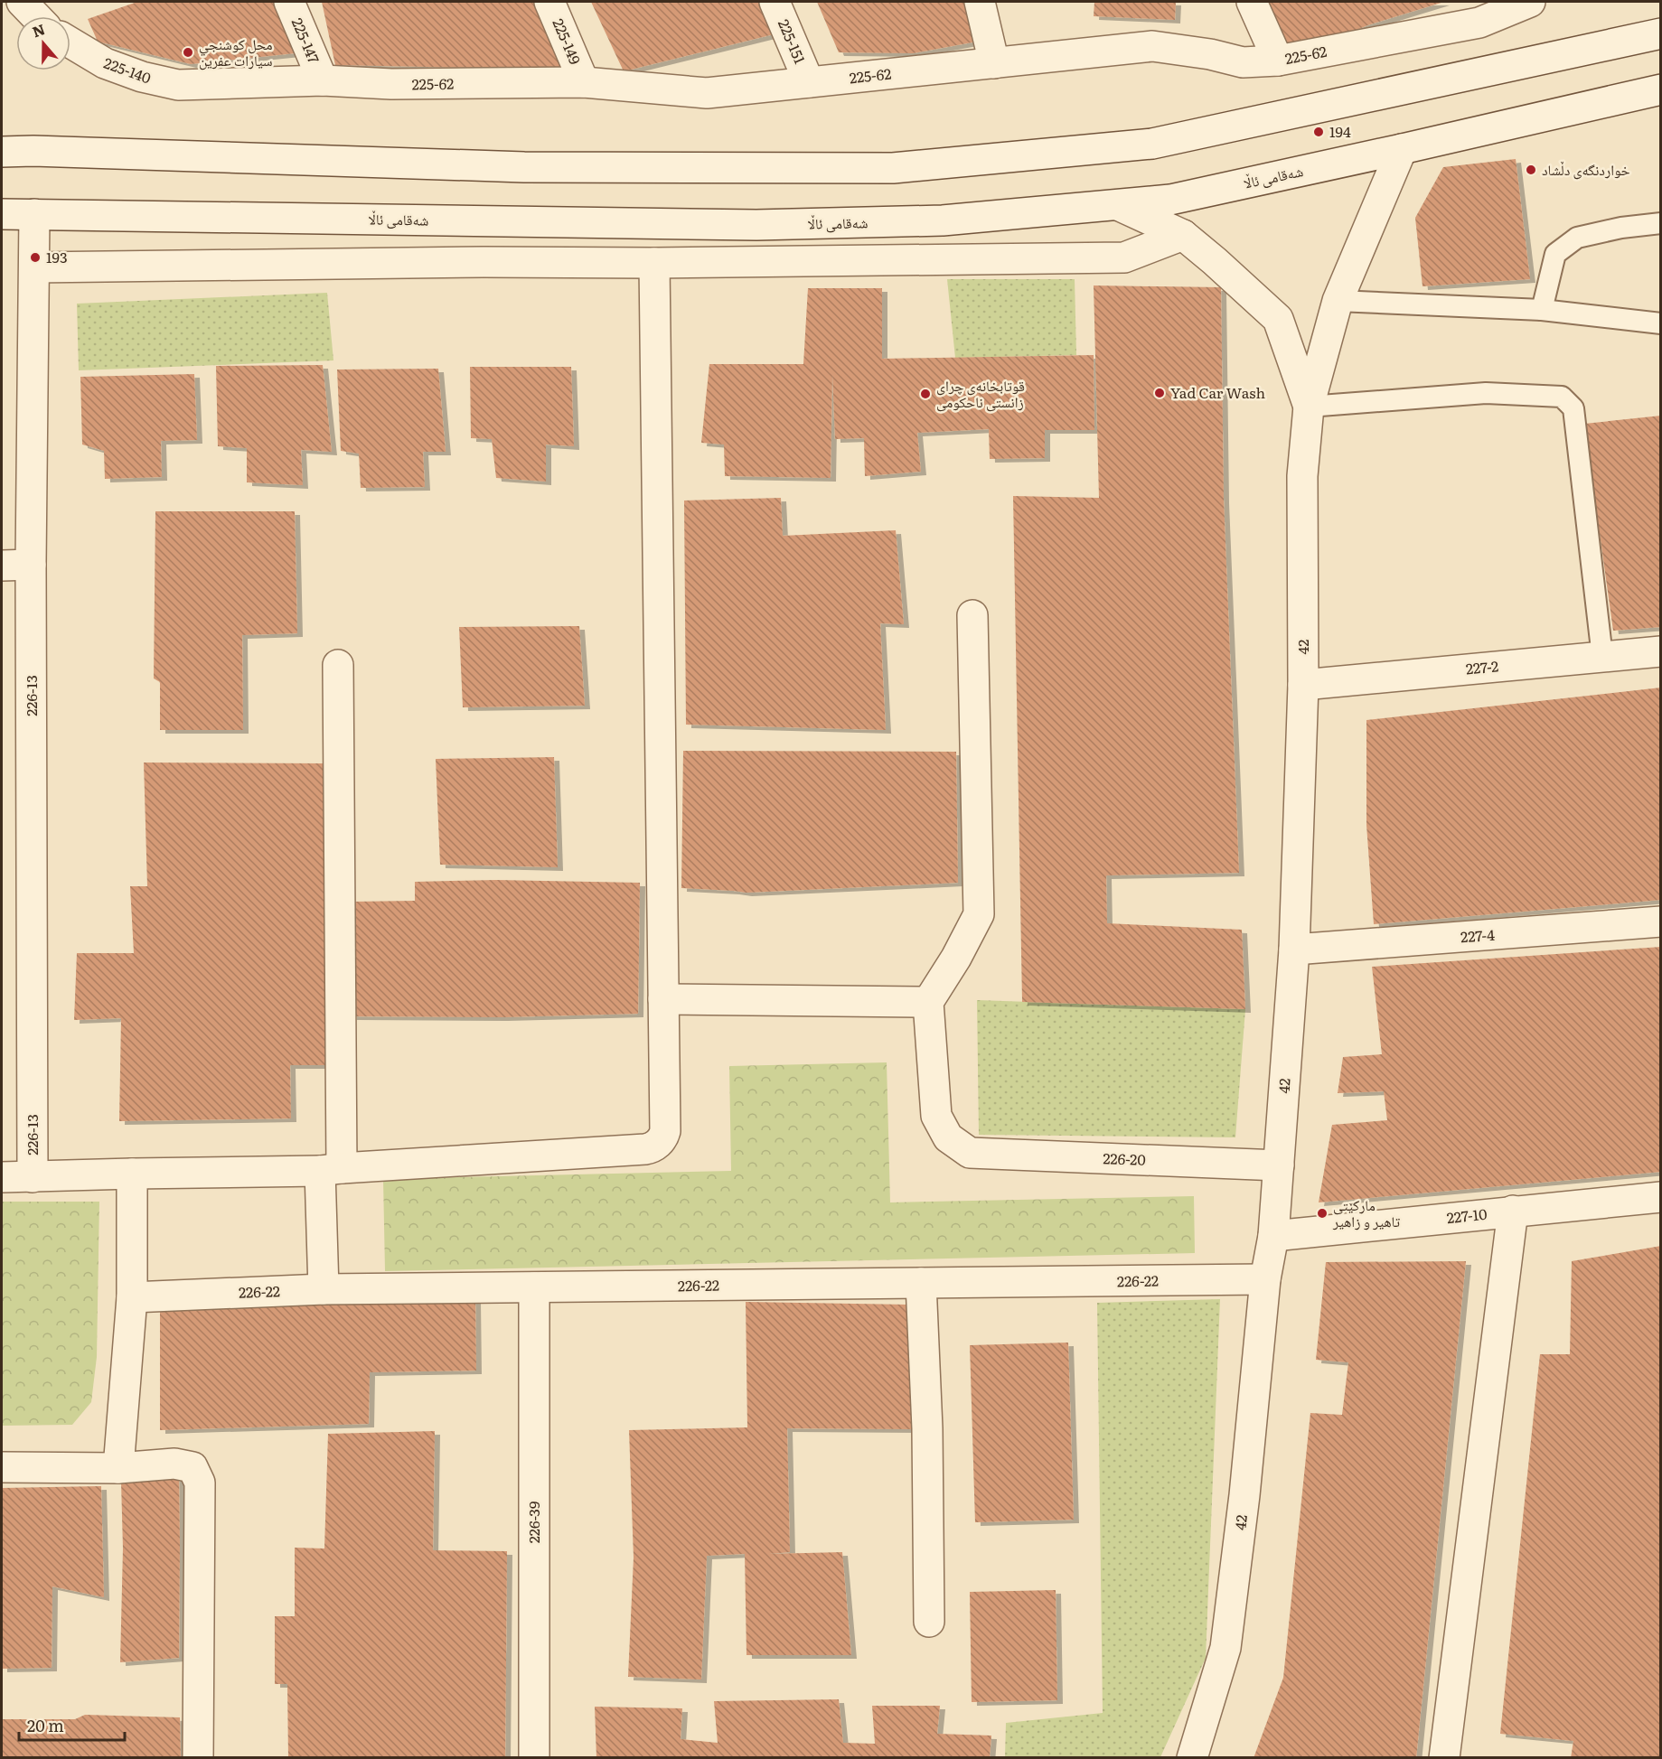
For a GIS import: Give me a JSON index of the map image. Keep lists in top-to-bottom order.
{
  "streets": {
    "street": [
      "225-147",
      "225-149",
      "225-151",
      "225-62",
      "225-140",
      "شه‌قامی ئاڵا",
      "42",
      "227-2",
      "226-13",
      "227-4",
      "226-20",
      "227-10",
      "226-22",
      "226-39"
    ]
  },
  "crossings": [
    ["225-147", "225-62"],
    ["225-149", "225-62"],
    ["225-151", "225-62"],
    ["225-62", "225-140"],
    ["شه‌قامی ئاڵا", "226-13"],
    ["42", "227-2"],
    ["42", "227-4"],
    ["42", "226-20"],
    ["42", "227-10"],
    ["42", "226-22"],
    ["226-22", "226-39"]
  ],
  "places": [
    "محل كوشنجي سيارات عفرين",
    "194",
    "خواردنگەی دڵشاد",
    "193",
    "Yad Car Wash",
    "قوتابخانەی چرای زانستی ناحکومی",
    "ماركێتی تاهیر و زاهیر"
  ],
  "scale_bar": "20 m",
  "north": "top"
}
